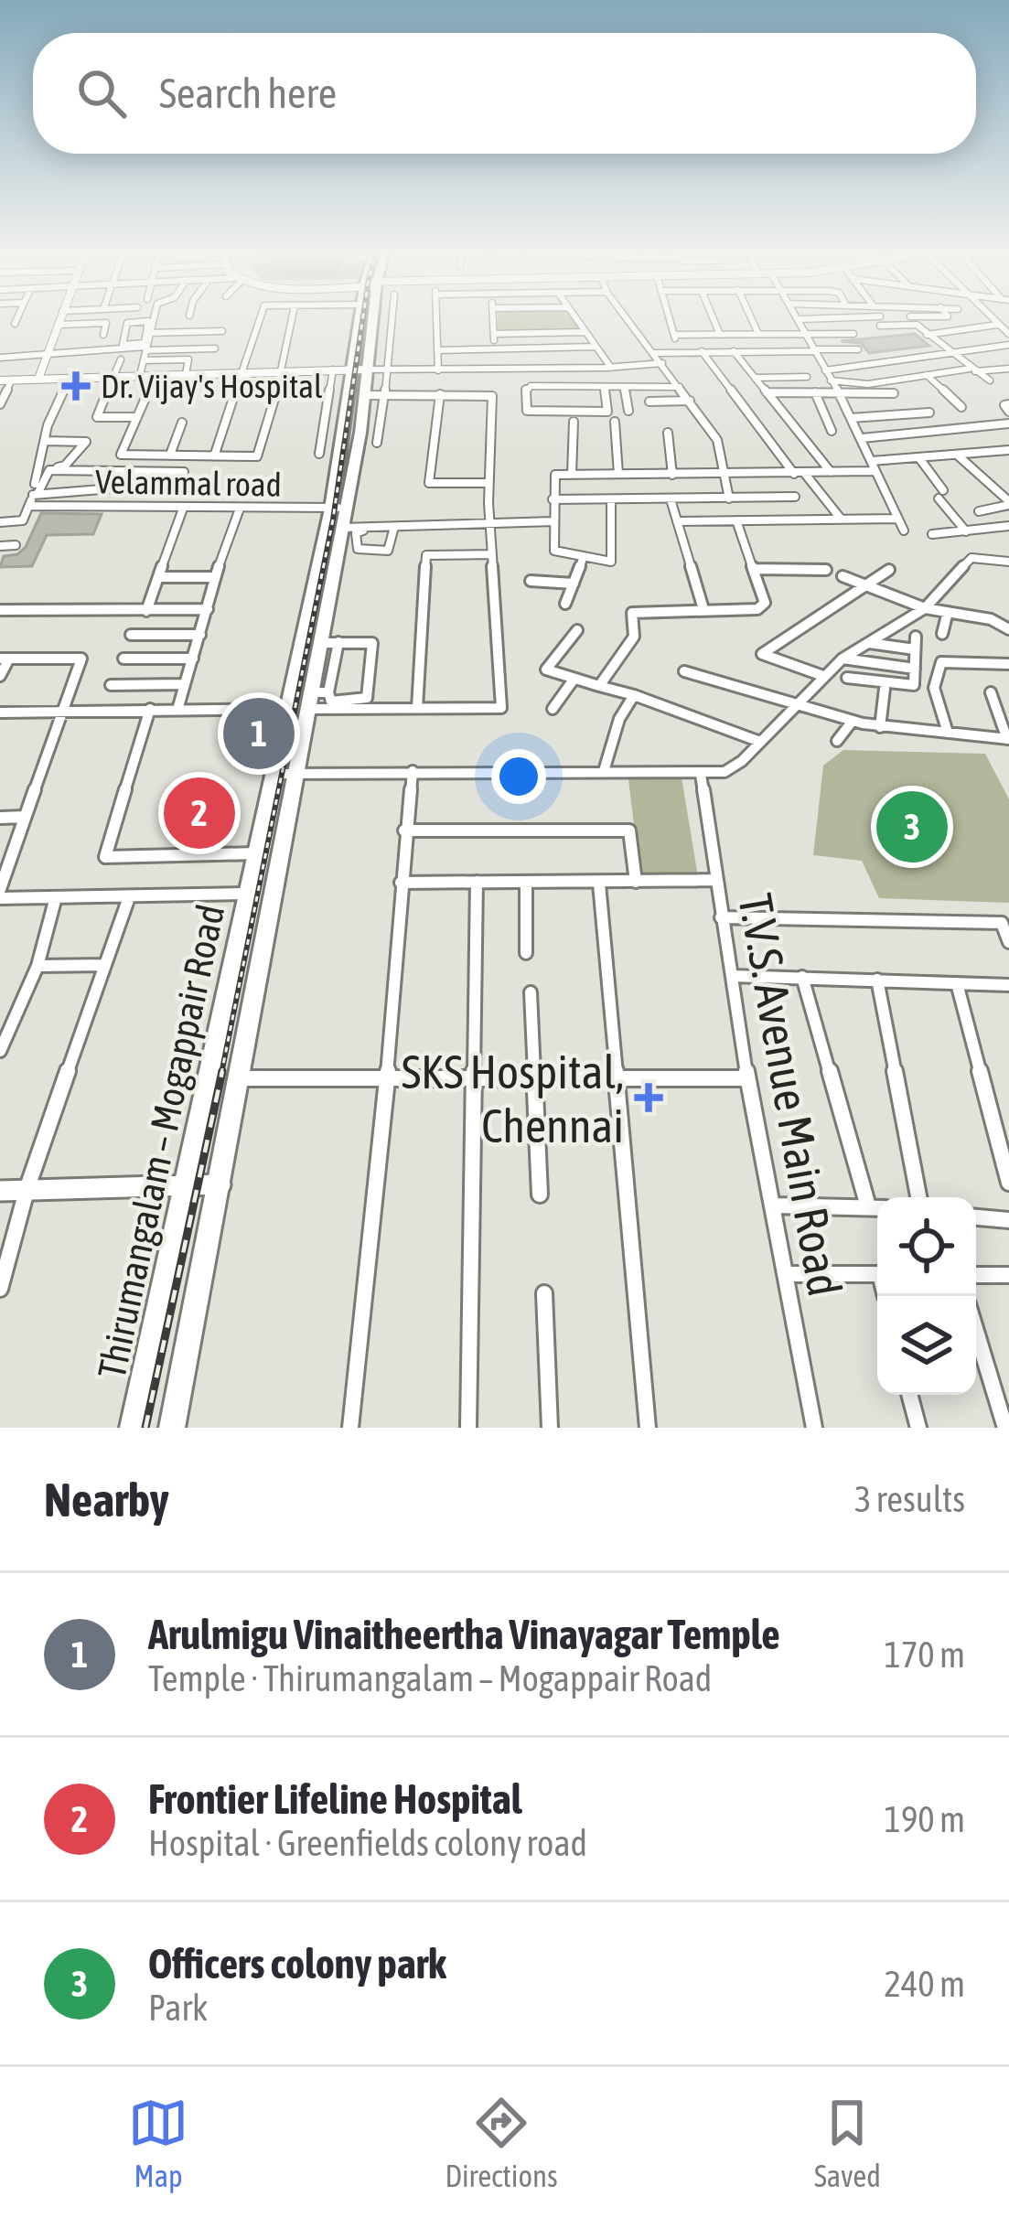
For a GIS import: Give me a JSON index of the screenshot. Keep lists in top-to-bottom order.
{
  "streets": {
    "main road": ["Thirumangalam – Mogappair Road"],
    "street": ["Velammal road", "T.V.S. Avenue Main Road"]
  },
  "crossings": [
    ["Velammal road", "Thirumangalam – Mogappair Road"]
  ],
  "places": {
    "health": ["Dr. Vijay's Hospital", "SKS Hospital, Chennai"]
  },
  "page": {
    "search": "Search here",
    "pins": ["1", "2", "3"],
    "heading": ["Nearby", "3 results"],
    "list": [
      {
        "mark": "1",
        "name": "Arulmigu Vinaitheertha Vinayagar Temple",
        "note": "Temple · Thirumangalam – Mogappair Road",
        "value": "170 m"
      },
      {
        "mark": "2",
        "name": "Frontier Lifeline Hospital",
        "note": "Hospital · Greenfields colony road",
        "value": "190 m"
      },
      {
        "mark": "3",
        "name": "Officers colony park",
        "note": "Park",
        "value": "240 m"
      }
    ],
    "nav": ["Map", "Directions", "Saved"]
  }
}
